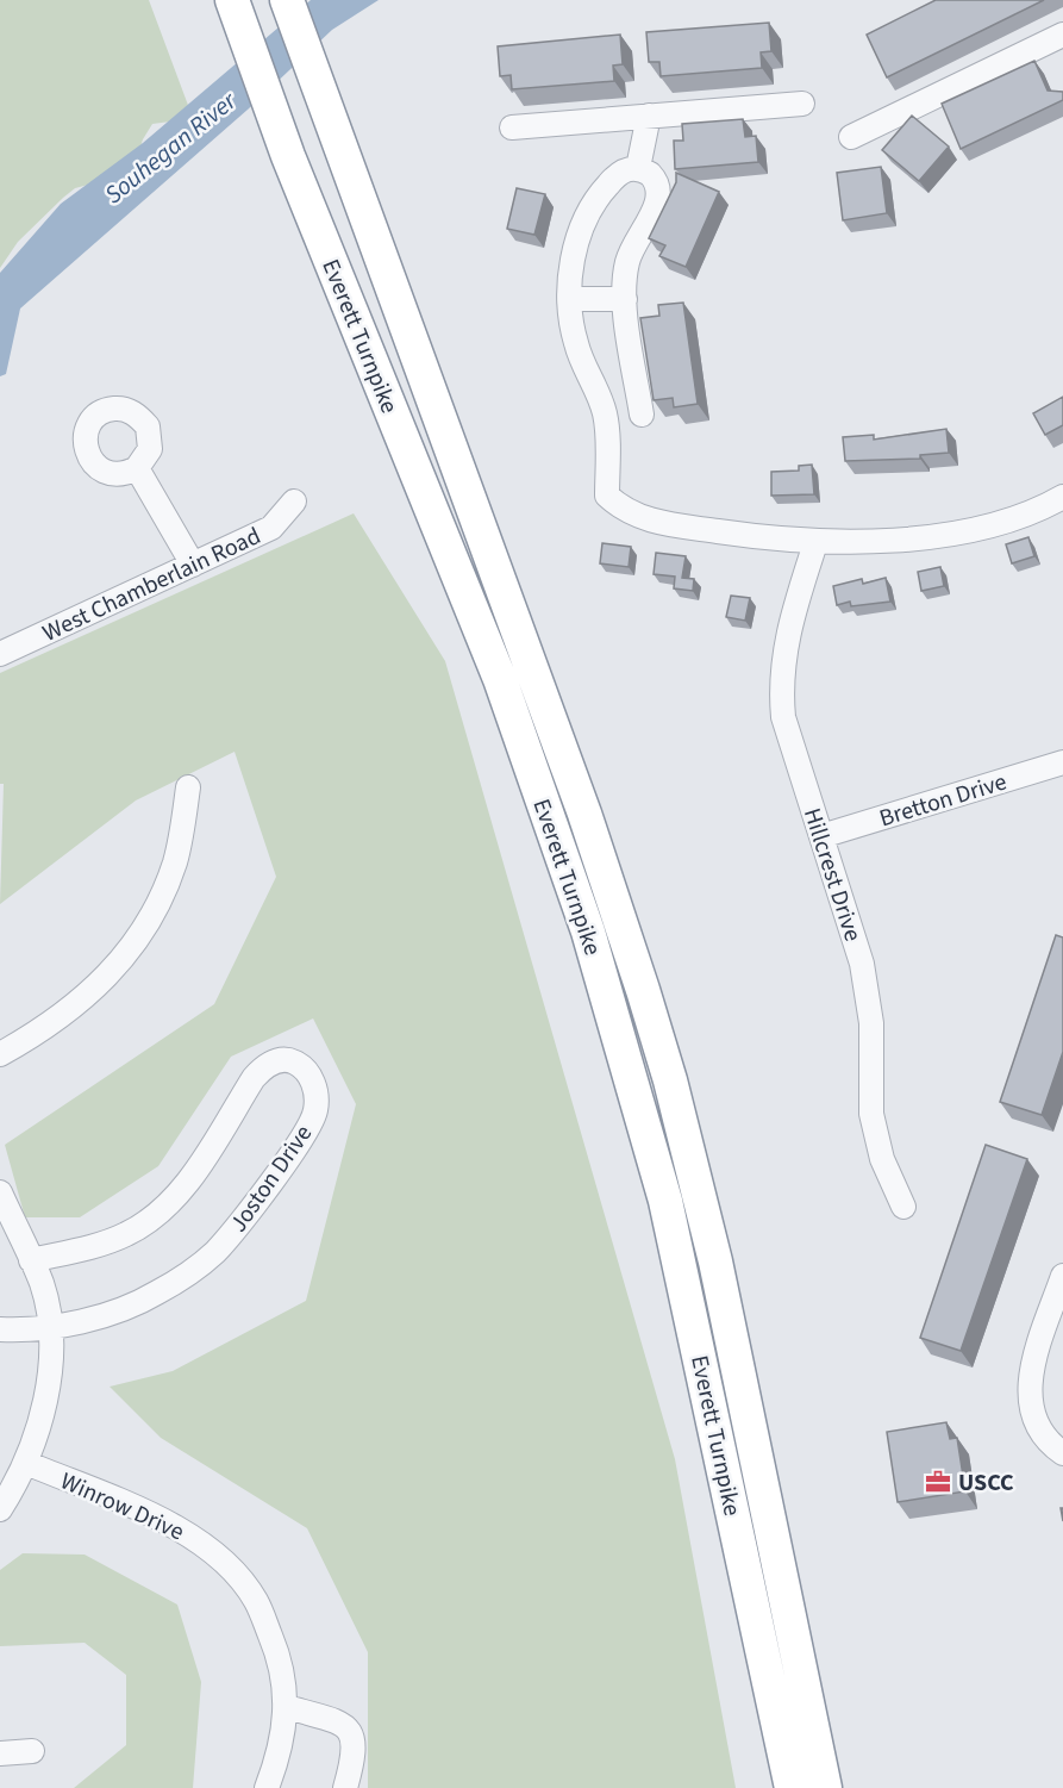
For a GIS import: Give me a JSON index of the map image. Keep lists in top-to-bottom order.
{
  "streets": {
    "highway": ["Everett Turnpike"],
    "street": [
      "West Chamberlain Road",
      "Bretton Drive",
      "Hillcrest Drive",
      "Joston Drive",
      "Winrow Drive"
    ]
  },
  "crossings": [
    ["Bretton Drive", "Hillcrest Drive"]
  ],
  "water": ["Souhegan River"],
  "places": {
    "office": ["USCC"]
  }
}
